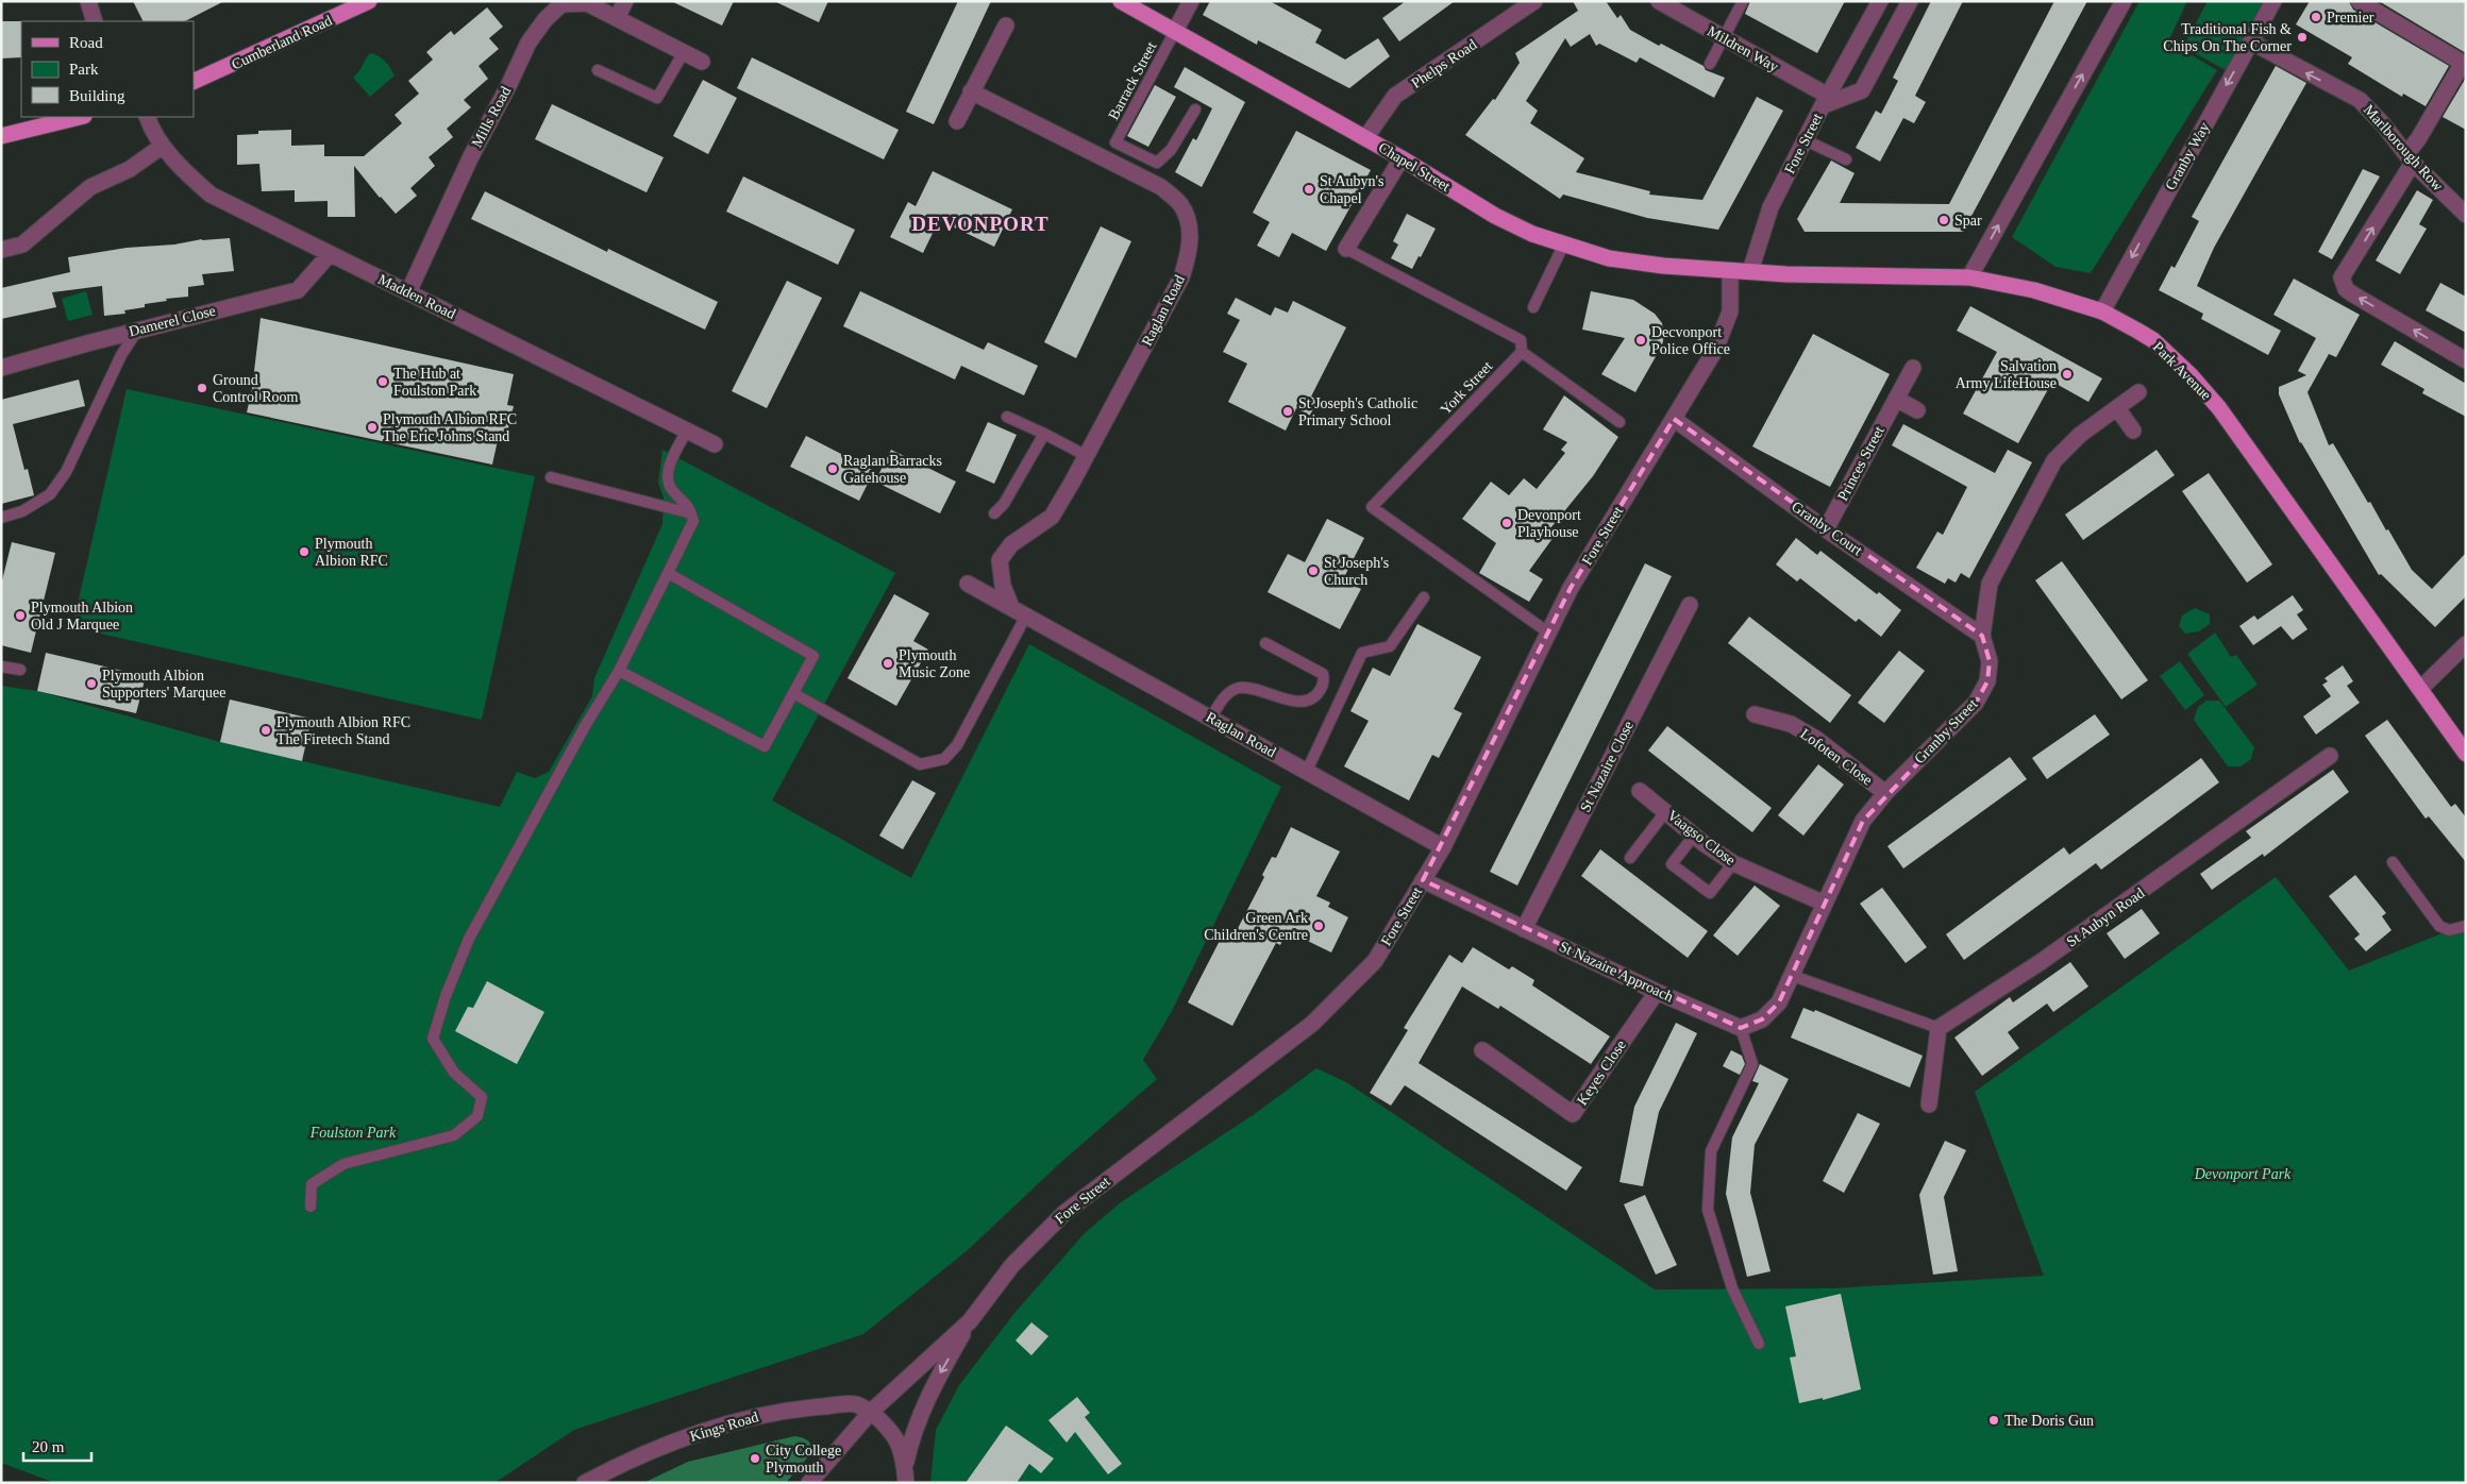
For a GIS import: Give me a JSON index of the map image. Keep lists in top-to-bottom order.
{
  "streets": {
    "main road": ["Cumberland Road", "Chapel Street", "Park Avenue"],
    "street": [
      "Mildren Way",
      "Phelps Road",
      "Mills Road",
      "Fore Street",
      "Marlborough Row",
      "Granby Way",
      "Madden Road",
      "Raglan Road",
      "Damerel Close",
      "Princes Street",
      "Granby Court",
      "Granby Street",
      "Lofoten Close",
      "St Nazaire Close",
      "Vaagso Close",
      "St Aubyn Road",
      "St Nazaire Approach",
      "Keyes Close",
      "Kings Road"
    ],
    "lane": ["Barrack Street", "York Street"]
  },
  "crossings": [
    ["Mildren Way", "Fore Street"],
    ["Phelps Road", "Chapel Street"],
    ["Barrack Street", "Chapel Street"],
    ["Mills Road", "Madden Road"],
    ["Fore Street", "Chapel Street"],
    ["Fore Street", "Raglan Road"],
    ["Fore Street", "Park Avenue"],
    ["Fore Street", "York Street"],
    ["Fore Street", "Granby Court"],
    ["Fore Street", "St Nazaire Approach"],
    ["Fore Street", "Kings Road"],
    ["Marlborough Row", "Granby Way"],
    ["Granby Way", "Park Avenue"],
    ["Chapel Street", "Park Avenue"],
    ["Madden Road", "Damerel Close"],
    ["Princes Street", "Granby Court"],
    ["Granby Court", "Granby Street"],
    ["Granby Street", "Lofoten Close"],
    ["Granby Street", "Vaagso Close"],
    ["St Nazaire Close", "St Nazaire Approach"],
    ["St Nazaire Approach", "Keyes Close"]
  ],
  "districts": ["DEVONPORT"],
  "parks": ["Foulston Park", "Devonport Park"],
  "places": [
    "Premier",
    "Traditional Fish & Chips On The Corner",
    "St Aubyn's Chapel",
    "Spar",
    "Decvonport Police Office",
    "Salvation Army LifeHouse",
    "The Hub at Foulston Park",
    "Ground Control Room",
    "St Joseph's Catholic Primary School",
    "Plymouth Albion RFC The Eric Johns Stand",
    "Raglan Barracks Gatehouse",
    "Devonport Playhouse",
    "Plymouth Albion RFC",
    "St Joseph's Church",
    "Plymouth Albion Old J Marquee",
    "Plymouth Music Zone",
    "Plymouth Albion Supporters' Marquee",
    "Plymouth Albion RFC The Firetech Stand",
    "Green Ark Children's Centre",
    "The Doris Gun",
    "City College Plymouth"
  ],
  "legend": ["Road", "Park", "Building"],
  "scale_bar": "20 m"
}
